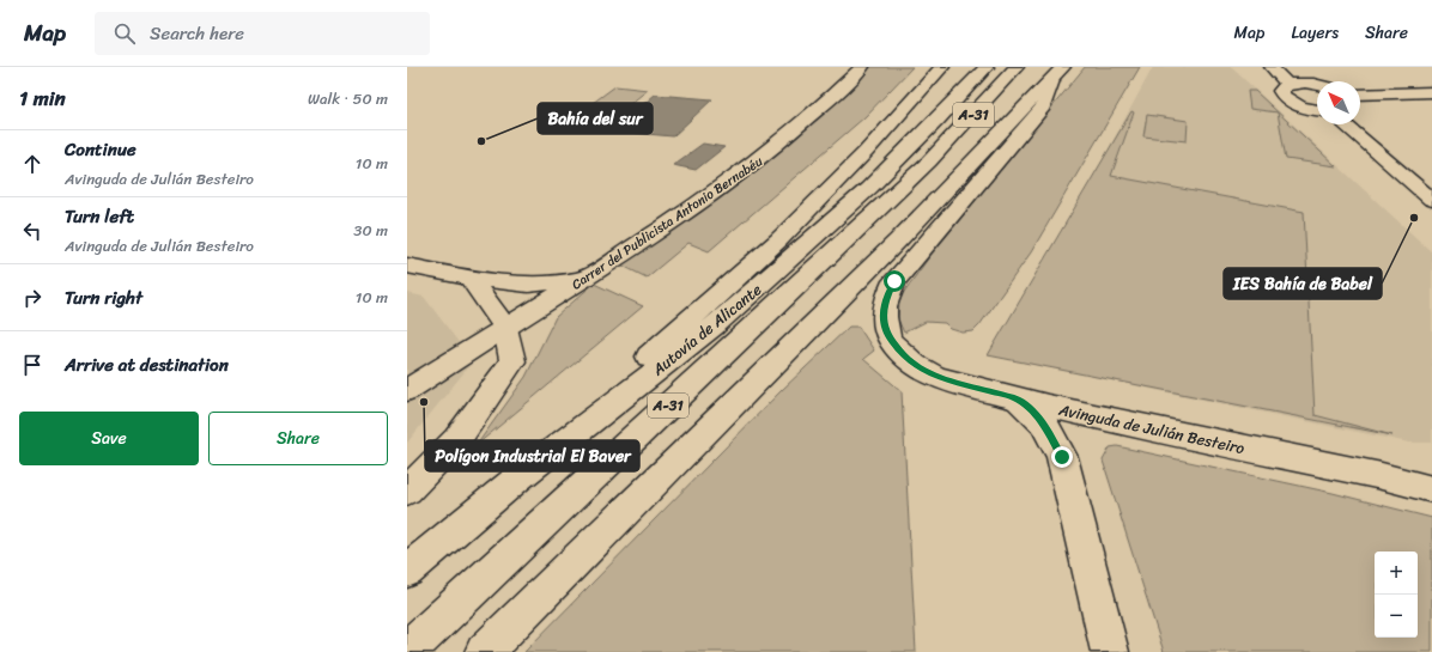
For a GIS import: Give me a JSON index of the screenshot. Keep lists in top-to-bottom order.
{
  "streets": {
    "main road": [
      "A-31",
      "Carrer del Publicista Antonio Bernabéu",
      "Autovía de Alicante",
      "Avinguda de Julián Besteiro"
    ]
  },
  "places": ["Bahía del sur", "IES Bahía de Babel", "Polígon Industrial El Baver"],
  "north": "top left",
  "page": {
    "header": "Map",
    "search": "Search here",
    "nav": ["Map", "Layers", "Share"],
    "heading": ["1 min", "Walk · 50 m"],
    "list": [
      ["Continue", "Avinguda de Julián Besteiro", "10 m"],
      ["Turn left", "Avinguda de Julián Besteiro", "30 m"],
      ["Turn right", "10 m"],
      "Arrive at destination"
    ],
    "buttons": ["Save", "Share"],
    "map_buttons": ["+", "−"]
  }
}
